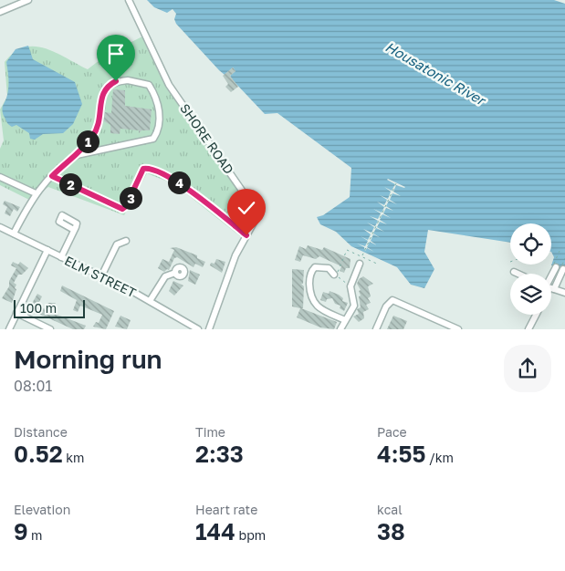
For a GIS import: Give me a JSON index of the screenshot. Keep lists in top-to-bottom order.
{
  "streets": {
    "street": ["SHORE ROAD", "ELM STREET"]
  },
  "water": ["Housatonic River"],
  "scale_bar": "100 m",
  "page": {
    "pins": [
      "1",
      "4",
      "2",
      "3"
    ],
    "scale": "100 m",
    "heading": ["Morning run", "08:01"],
    "stats": [
      ["Distance", "0.52 km"],
      ["Time", "2:33"],
      ["Pace", "4:55 /km"],
      ["Elevation", "9 m"],
      ["Heart rate", "144 bpm"],
      ["kcal", "38"]
    ]
  }
}
